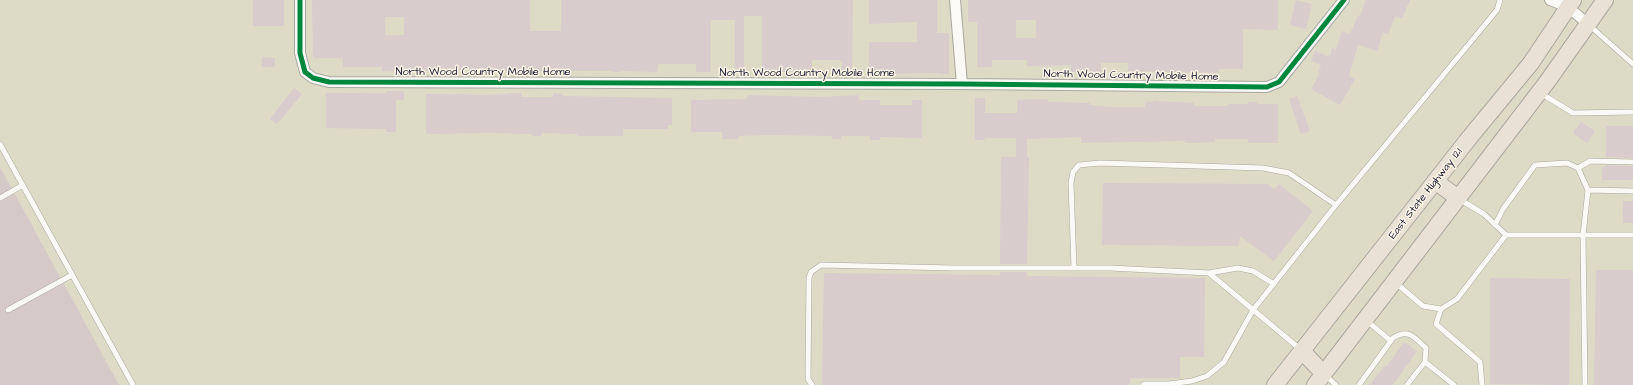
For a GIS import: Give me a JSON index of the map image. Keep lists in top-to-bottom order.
{
  "streets": {
    "main road": ["East State Highway 121"],
    "street": ["North Wood Country Mobile Home"]
  }
}
